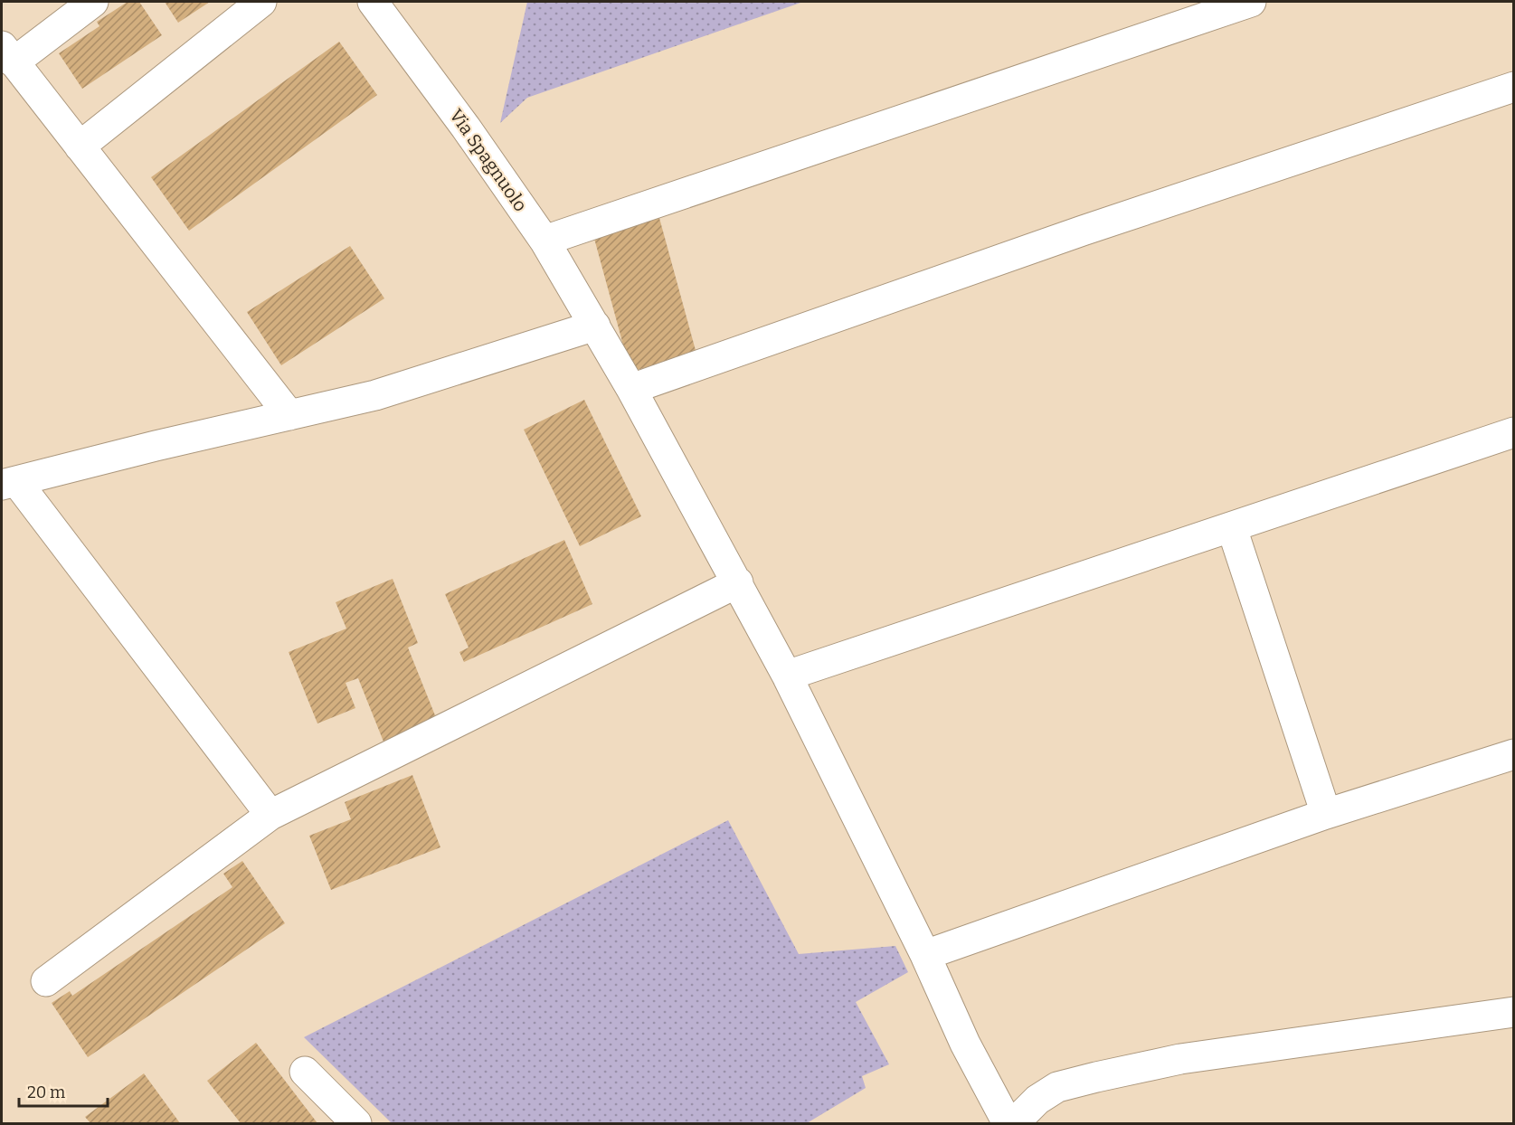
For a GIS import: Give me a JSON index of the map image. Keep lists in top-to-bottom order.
{
  "streets": {
    "street": ["Via Spagnuolo"]
  },
  "scale_bar": "20 m"
}
